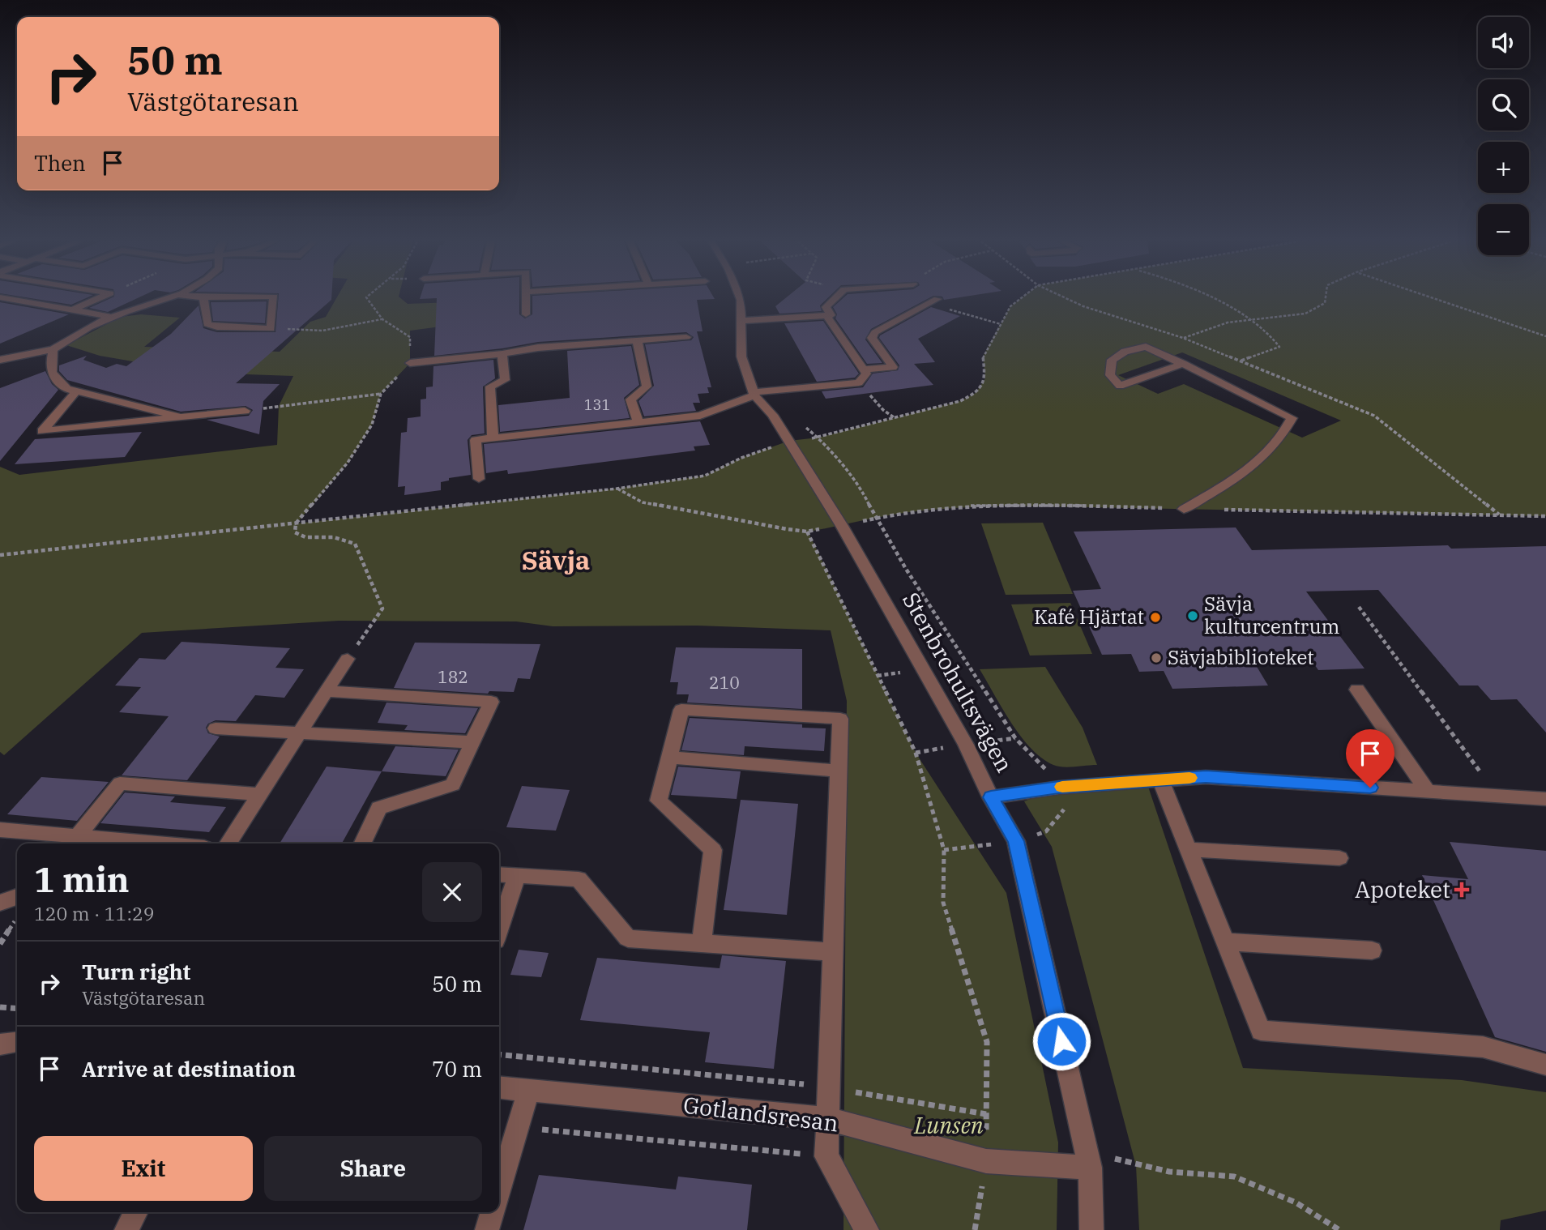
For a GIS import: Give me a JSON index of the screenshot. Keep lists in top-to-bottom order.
{
  "streets": {
    "street": ["Stenbrohultsvägen", "Gotlandsresan"]
  },
  "crossings": [
    ["Stenbrohultsvägen", "Gotlandsresan"]
  ],
  "districts": ["Sävja"],
  "parks": ["Lunsen"],
  "places": {
    "other": ["Sävja kulturcentrum", "Kafé Hjärtat", "Sävjabiblioteket"],
    "health": ["Apoteket"]
  },
  "house_numbers": ["131", "182", "210"],
  "page": {
    "map_buttons": ["+", "−"],
    "turn": ["50 m", "Västgötaresan"],
    "then": "Then",
    "heading": ["1 min", "120 m · 11:29"],
    "list": [
      {
        "name": "Turn right",
        "note": "Västgötaresan",
        "value": "50 m"
      },
      {
        "name": "Arrive at destination",
        "value": "70 m"
      }
    ],
    "buttons": ["Exit", "Share"]
  }
}
